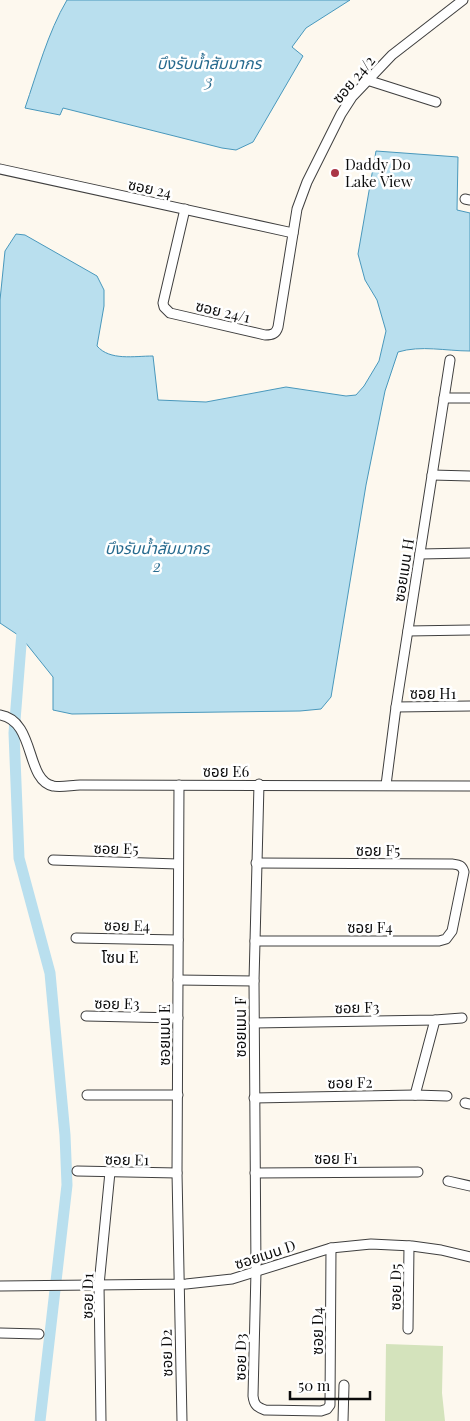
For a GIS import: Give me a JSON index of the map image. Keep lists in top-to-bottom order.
{
  "streets": {
    "street": [
      "ซอย 24/2",
      "ซอย 24",
      "ซอย 24/1",
      "ซอยเมน H",
      "ซอย H1",
      "ซอย E6",
      "ซอย E5",
      "ซอย F5",
      "ซอย E4",
      "ซอย F4",
      "ซอย E3",
      "ซอย F3",
      "ซอยเมน F",
      "ซอยเมน E",
      "ซอย F2",
      "ซอย F1",
      "ซอย E1",
      "ซอยเมน D",
      "ซอย D5",
      "ซอย D1",
      "ซอย D4",
      "ซอย D2",
      "ซอย D3"
    ]
  },
  "crossings": [
    ["ซอย 24/2", "ซอย 24"],
    ["ซอย 24/2", "ซอย 24/1"],
    ["ซอย 24", "ซอย 24/1"],
    ["ซอยเมน H", "ซอย H1"],
    ["ซอยเมน H", "ซอย E6"],
    ["ซอย E6", "ซอยเมน F"],
    ["ซอย E6", "ซอยเมน E"],
    ["ซอย E5", "ซอยเมน E"],
    ["ซอย F5", "ซอย F4"],
    ["ซอย F5", "ซอยเมน F"],
    ["ซอย E4", "ซอยเมน E"],
    ["ซอย F4", "ซอยเมน F"],
    ["ซอย E3", "ซอยเมน E"],
    ["ซอย F3", "ซอยเมน F"],
    ["ซอยเมน F", "ซอย F2"],
    ["ซอยเมน F", "ซอย F1"],
    ["ซอยเมน F", "ซอยเมน D"],
    ["ซอยเมน F", "ซอย D3"],
    ["ซอยเมน E", "ซอย E1"],
    ["ซอยเมน E", "ซอยเมน D"],
    ["ซอยเมน E", "ซอย D2"],
    ["ซอย E1", "ซอย D1"],
    ["ซอยเมน D", "ซอย D5"],
    ["ซอยเมน D", "ซอย D1"],
    ["ซอยเมน D", "ซอย D4"],
    ["ซอยเมน D", "ซอย D2"],
    ["ซอยเมน D", "ซอย D3"],
    ["ซอย D4", "ซอย D3"]
  ],
  "districts": ["โซน E"],
  "water": ["บึงรับน้ำสัมมากร 3", "บึงรับน้ำสัมมากร 2"],
  "places": ["Daddy Do Lake View"],
  "scale_bar": "50 m"
}
